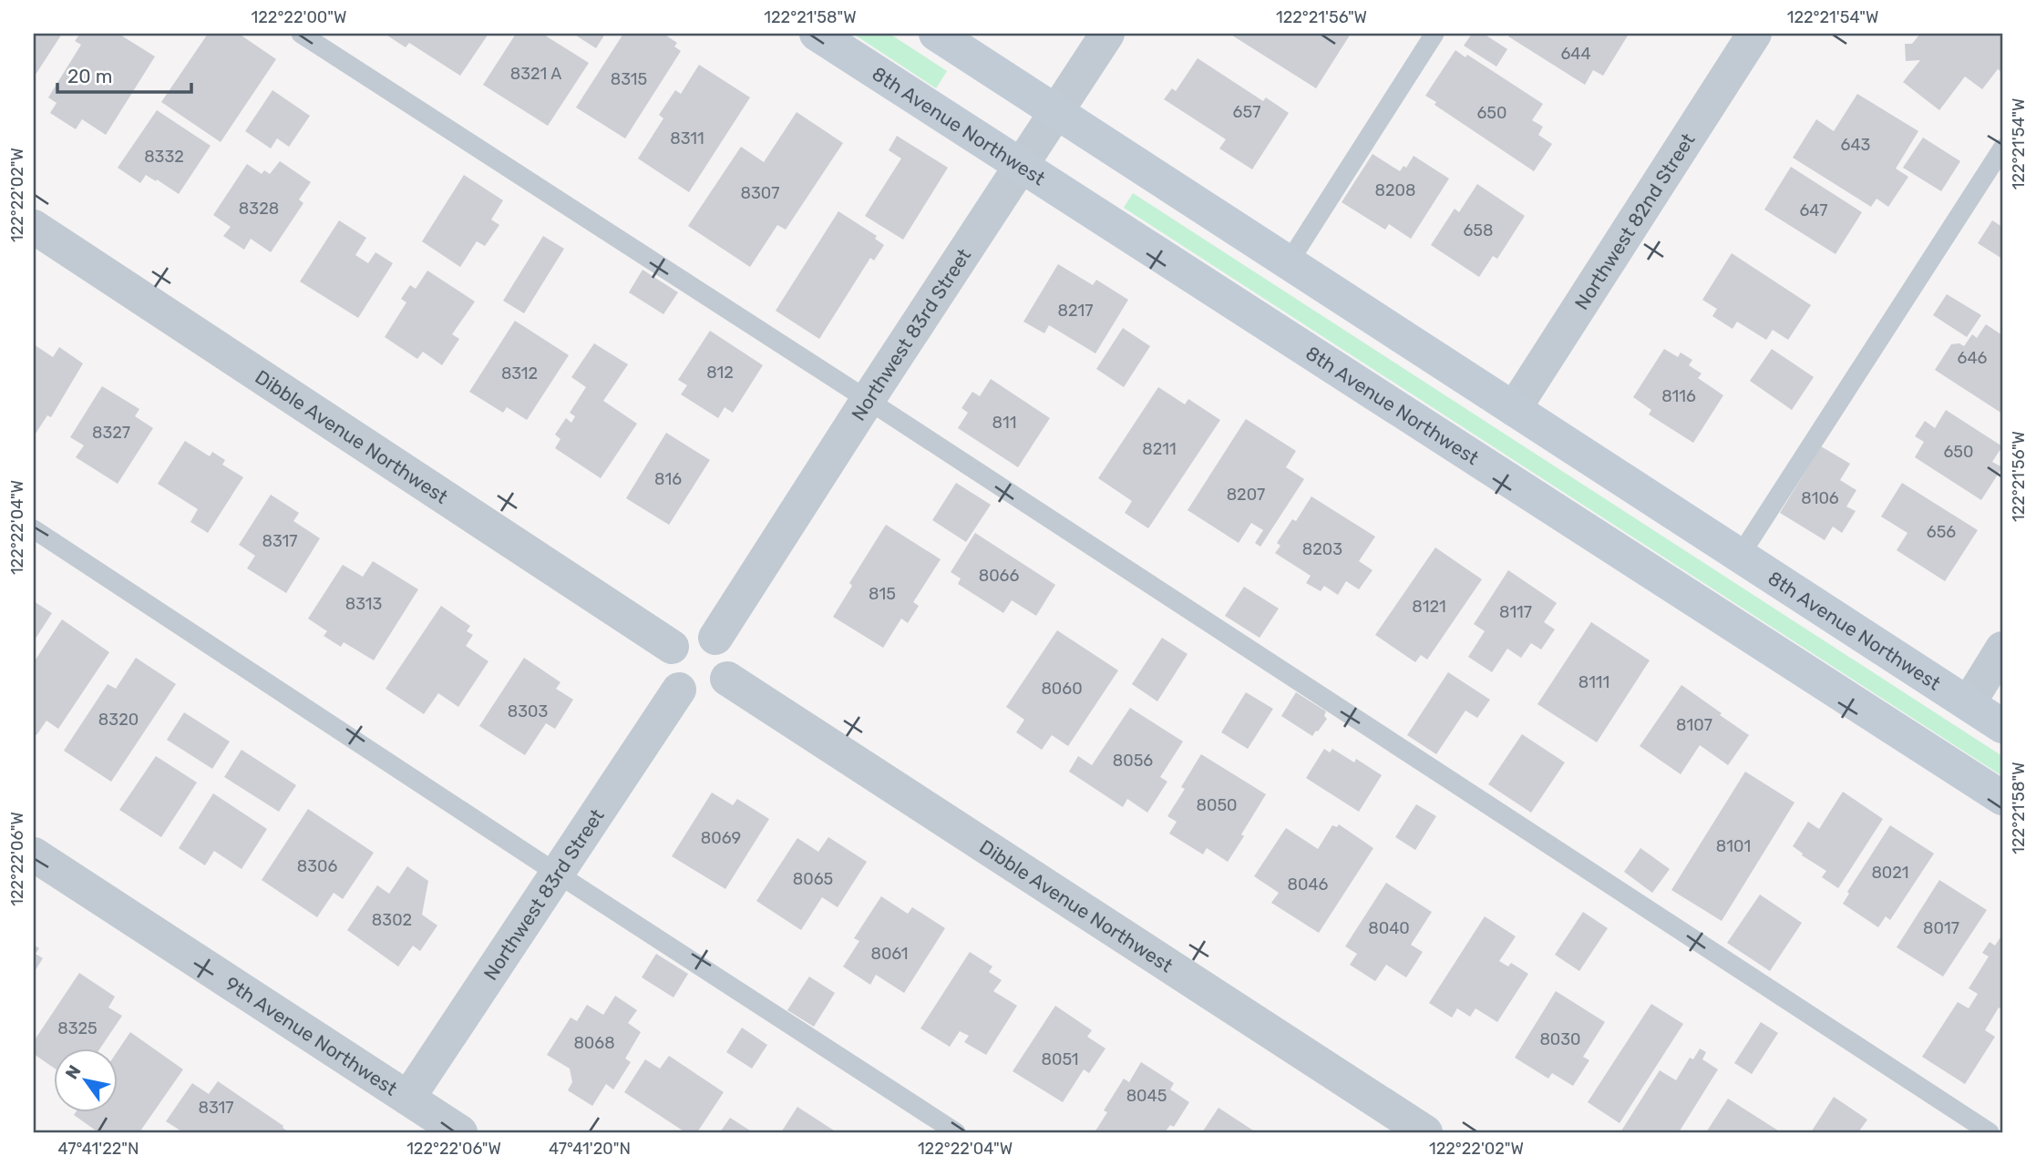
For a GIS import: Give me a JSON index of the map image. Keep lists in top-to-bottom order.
{
  "streets": {
    "main road": ["8th Avenue Northwest"],
    "street": [
      "Northwest 82nd Street",
      "Northwest 83rd Street",
      "Dibble Avenue Northwest",
      "9th Avenue Northwest"
    ]
  },
  "crossings": [
    ["8th Avenue Northwest", "Northwest 82nd Street"],
    ["8th Avenue Northwest", "Northwest 83rd Street"],
    ["Northwest 83rd Street", "Dibble Avenue Northwest"],
    ["Northwest 83rd Street", "9th Avenue Northwest"]
  ],
  "house_numbers": [
    "644",
    "8321 A",
    "8315",
    "657",
    "650",
    "8311",
    "643",
    "8332",
    "8208",
    "8307",
    "8328",
    "647",
    "658",
    "8217",
    "646",
    "812",
    "8312",
    "8116",
    "811",
    "8327",
    "8211",
    "650",
    "816",
    "8207",
    "8106",
    "656",
    "8317",
    "8203",
    "8066",
    "815",
    "8313",
    "8121",
    "8117",
    "8111",
    "8060",
    "8303",
    "8320",
    "8107",
    "8056",
    "8050",
    "8069",
    "8101",
    "8306",
    "8021",
    "8065",
    "8046",
    "8302",
    "8040",
    "8017",
    "8061",
    "8325",
    "8030",
    "8068",
    "8051",
    "8045",
    "8317"
  ],
  "scale_bar": "20 m",
  "north": "top left",
  "coordinates": [
    "122°22'00\"W",
    "122°21'58\"W",
    "122°21'56\"W",
    "122°21'54\"W",
    "122°22'02\"W",
    "122°22'04\"W",
    "122°22'06\"W",
    "47°41'22\"N",
    "47°41'20\"N"
  ]
}
